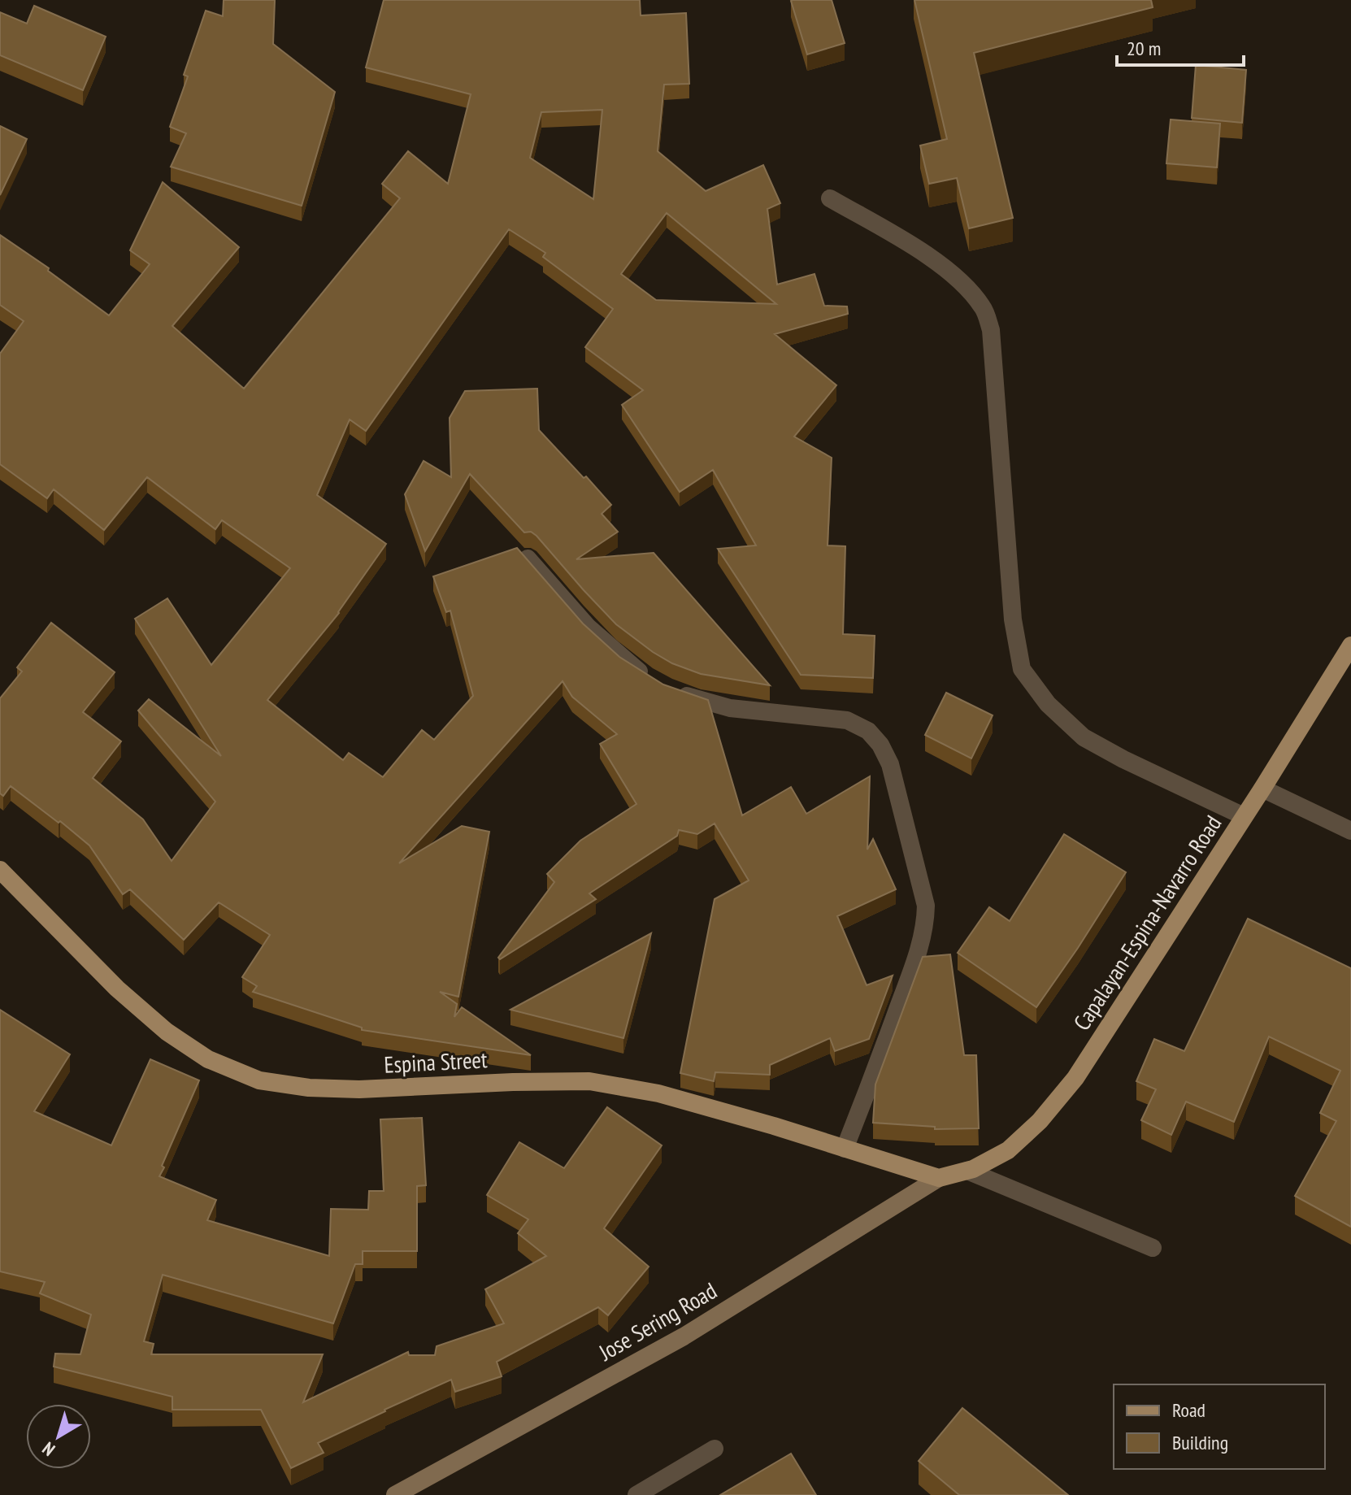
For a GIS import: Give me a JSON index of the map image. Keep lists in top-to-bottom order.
{
  "streets": {
    "main road": ["Capalayan-Espina-Navarro Road", "Espina Street", "Jose Sering Road"]
  },
  "crossings": [
    ["Capalayan-Espina-Navarro Road", "Espina Street"],
    ["Capalayan-Espina-Navarro Road", "Jose Sering Road"],
    ["Espina Street", "Jose Sering Road"]
  ],
  "legend": ["Road", "Building"],
  "scale_bar": "20 m",
  "north": "bottom left"
}
